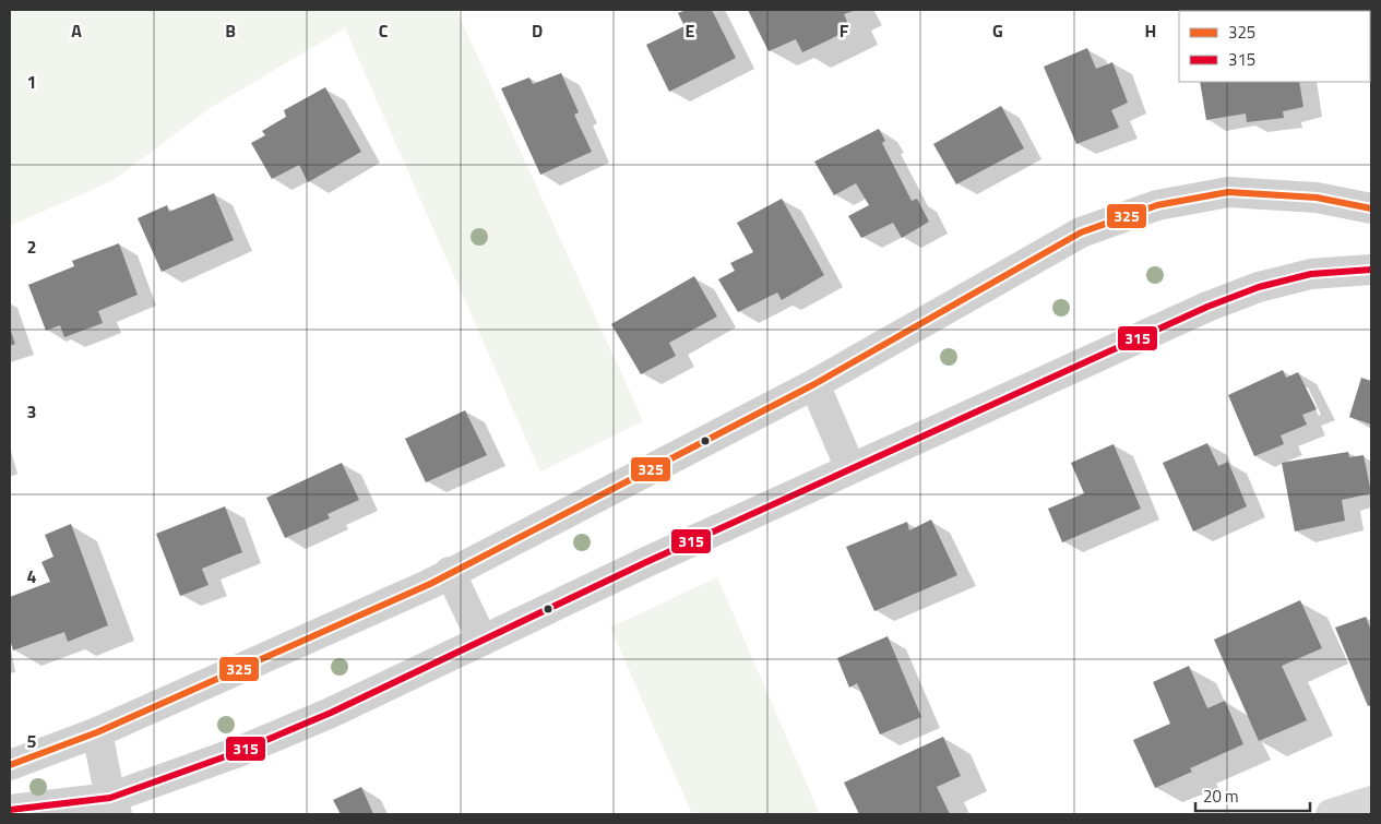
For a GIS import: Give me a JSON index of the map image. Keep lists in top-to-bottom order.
{
  "lines": ["transit line 325", "transit line 315"],
  "legend": ["325", "315"],
  "scale_bar": "20 m",
  "grid": {
    "columns": [
      "A",
      "B",
      "C",
      "D",
      "E",
      "F",
      "G",
      "H"
    ],
    "rows": [
      "1",
      "2",
      "3",
      "4",
      "5"
    ]
  }
}
